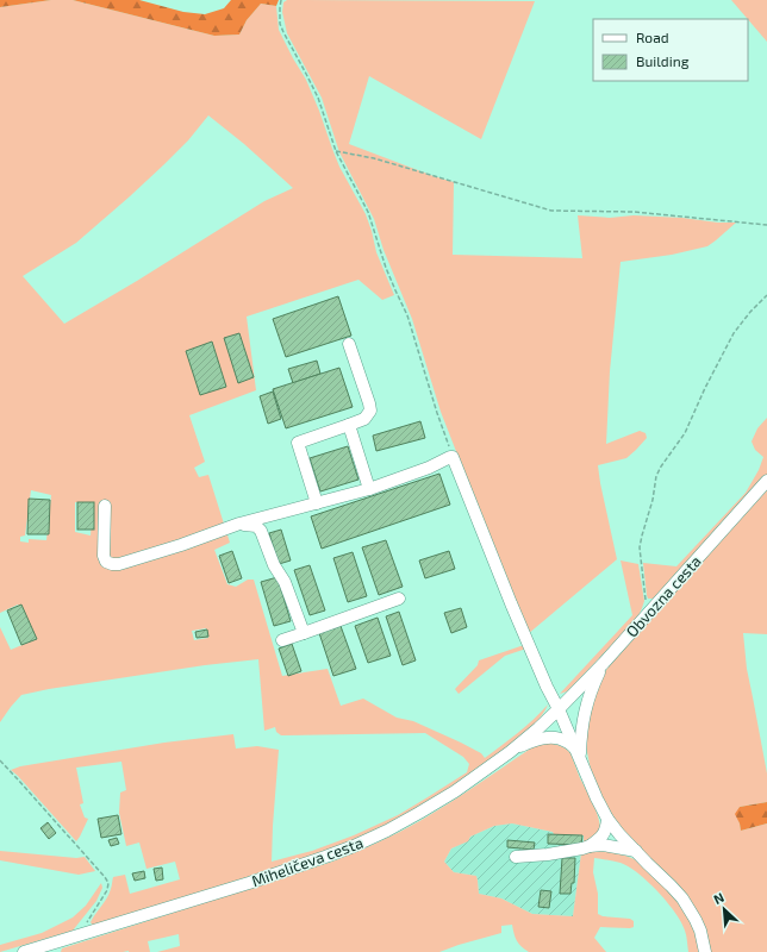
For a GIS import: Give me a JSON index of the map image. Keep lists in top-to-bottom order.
{
  "streets": {
    "street": ["Obvozna cesta", "Miheličeva cesta"]
  },
  "crossings": [
    ["Obvozna cesta", "Miheličeva cesta"]
  ],
  "legend": ["Road", "Building"],
  "north": "top left"
}
